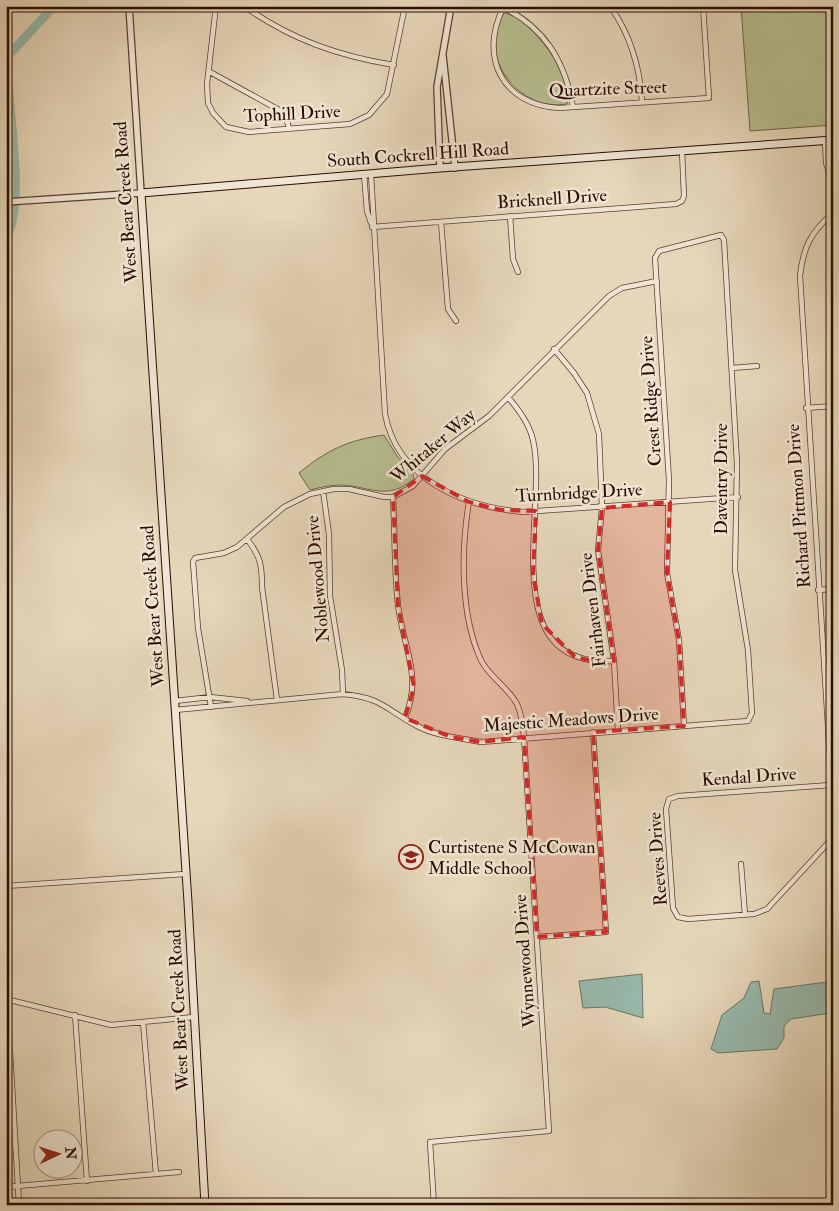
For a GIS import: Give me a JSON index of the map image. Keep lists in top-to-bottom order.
{
  "streets": {
    "main road": ["South Cockrell Hill Road", "West Bear Creek Road"],
    "street": [
      "Quartzite Street",
      "Tophill Drive",
      "Bricknell Drive",
      "Crest Ridge Drive",
      "Whitaker Way",
      "Daventry Drive",
      "Turnbridge Drive",
      "Richard Pittmon Drive",
      "Noblewood Drive",
      "Fairhaven Drive",
      "Majestic Meadows Drive",
      "Kendal Drive",
      "Reeves Drive",
      "Wynnewood Drive"
    ]
  },
  "crossings": [
    ["South Cockrell Hill Road", "Bricknell Drive"],
    ["South Cockrell Hill Road", "West Bear Creek Road"],
    ["South Cockrell Hill Road", "Turnbridge Drive"],
    ["Bricknell Drive", "Turnbridge Drive"],
    ["West Bear Creek Road", "Majestic Meadows Drive"],
    ["Crest Ridge Drive", "Whitaker Way"],
    ["Crest Ridge Drive", "Daventry Drive"],
    ["Crest Ridge Drive", "Turnbridge Drive"],
    ["Crest Ridge Drive", "Majestic Meadows Drive"],
    ["Whitaker Way", "Turnbridge Drive"],
    ["Whitaker Way", "Noblewood Drive"],
    ["Whitaker Way", "Fairhaven Drive"],
    ["Whitaker Way", "Majestic Meadows Drive"],
    ["Daventry Drive", "Turnbridge Drive"],
    ["Daventry Drive", "Majestic Meadows Drive"],
    ["Turnbridge Drive", "Fairhaven Drive"],
    ["Turnbridge Drive", "Wynnewood Drive"],
    ["Richard Pittmon Drive", "Kendal Drive"],
    ["Noblewood Drive", "Majestic Meadows Drive"],
    ["Fairhaven Drive", "Majestic Meadows Drive"],
    ["Majestic Meadows Drive", "Wynnewood Drive"],
    ["Kendal Drive", "Reeves Drive"]
  ],
  "places": {
    "school or university": ["Curtistene S McCowan Middle School"]
  },
  "north": "right"
}
